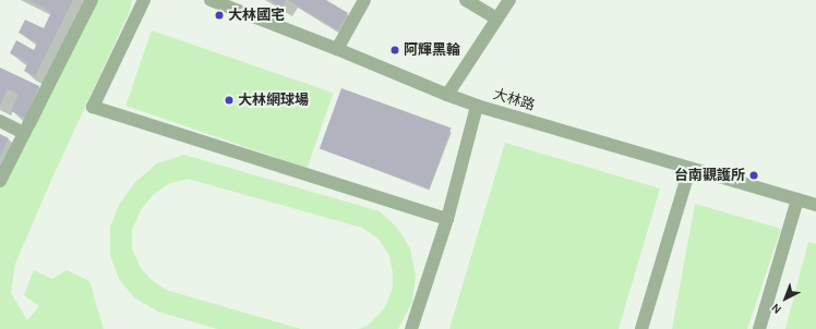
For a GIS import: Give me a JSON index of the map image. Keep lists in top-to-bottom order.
{
  "streets": {
    "street": ["大林路"]
  },
  "places": [
    "大林國宅",
    "阿輝黑輪",
    "大林網球場",
    "台南觀護所"
  ],
  "north": "bottom left"
}
